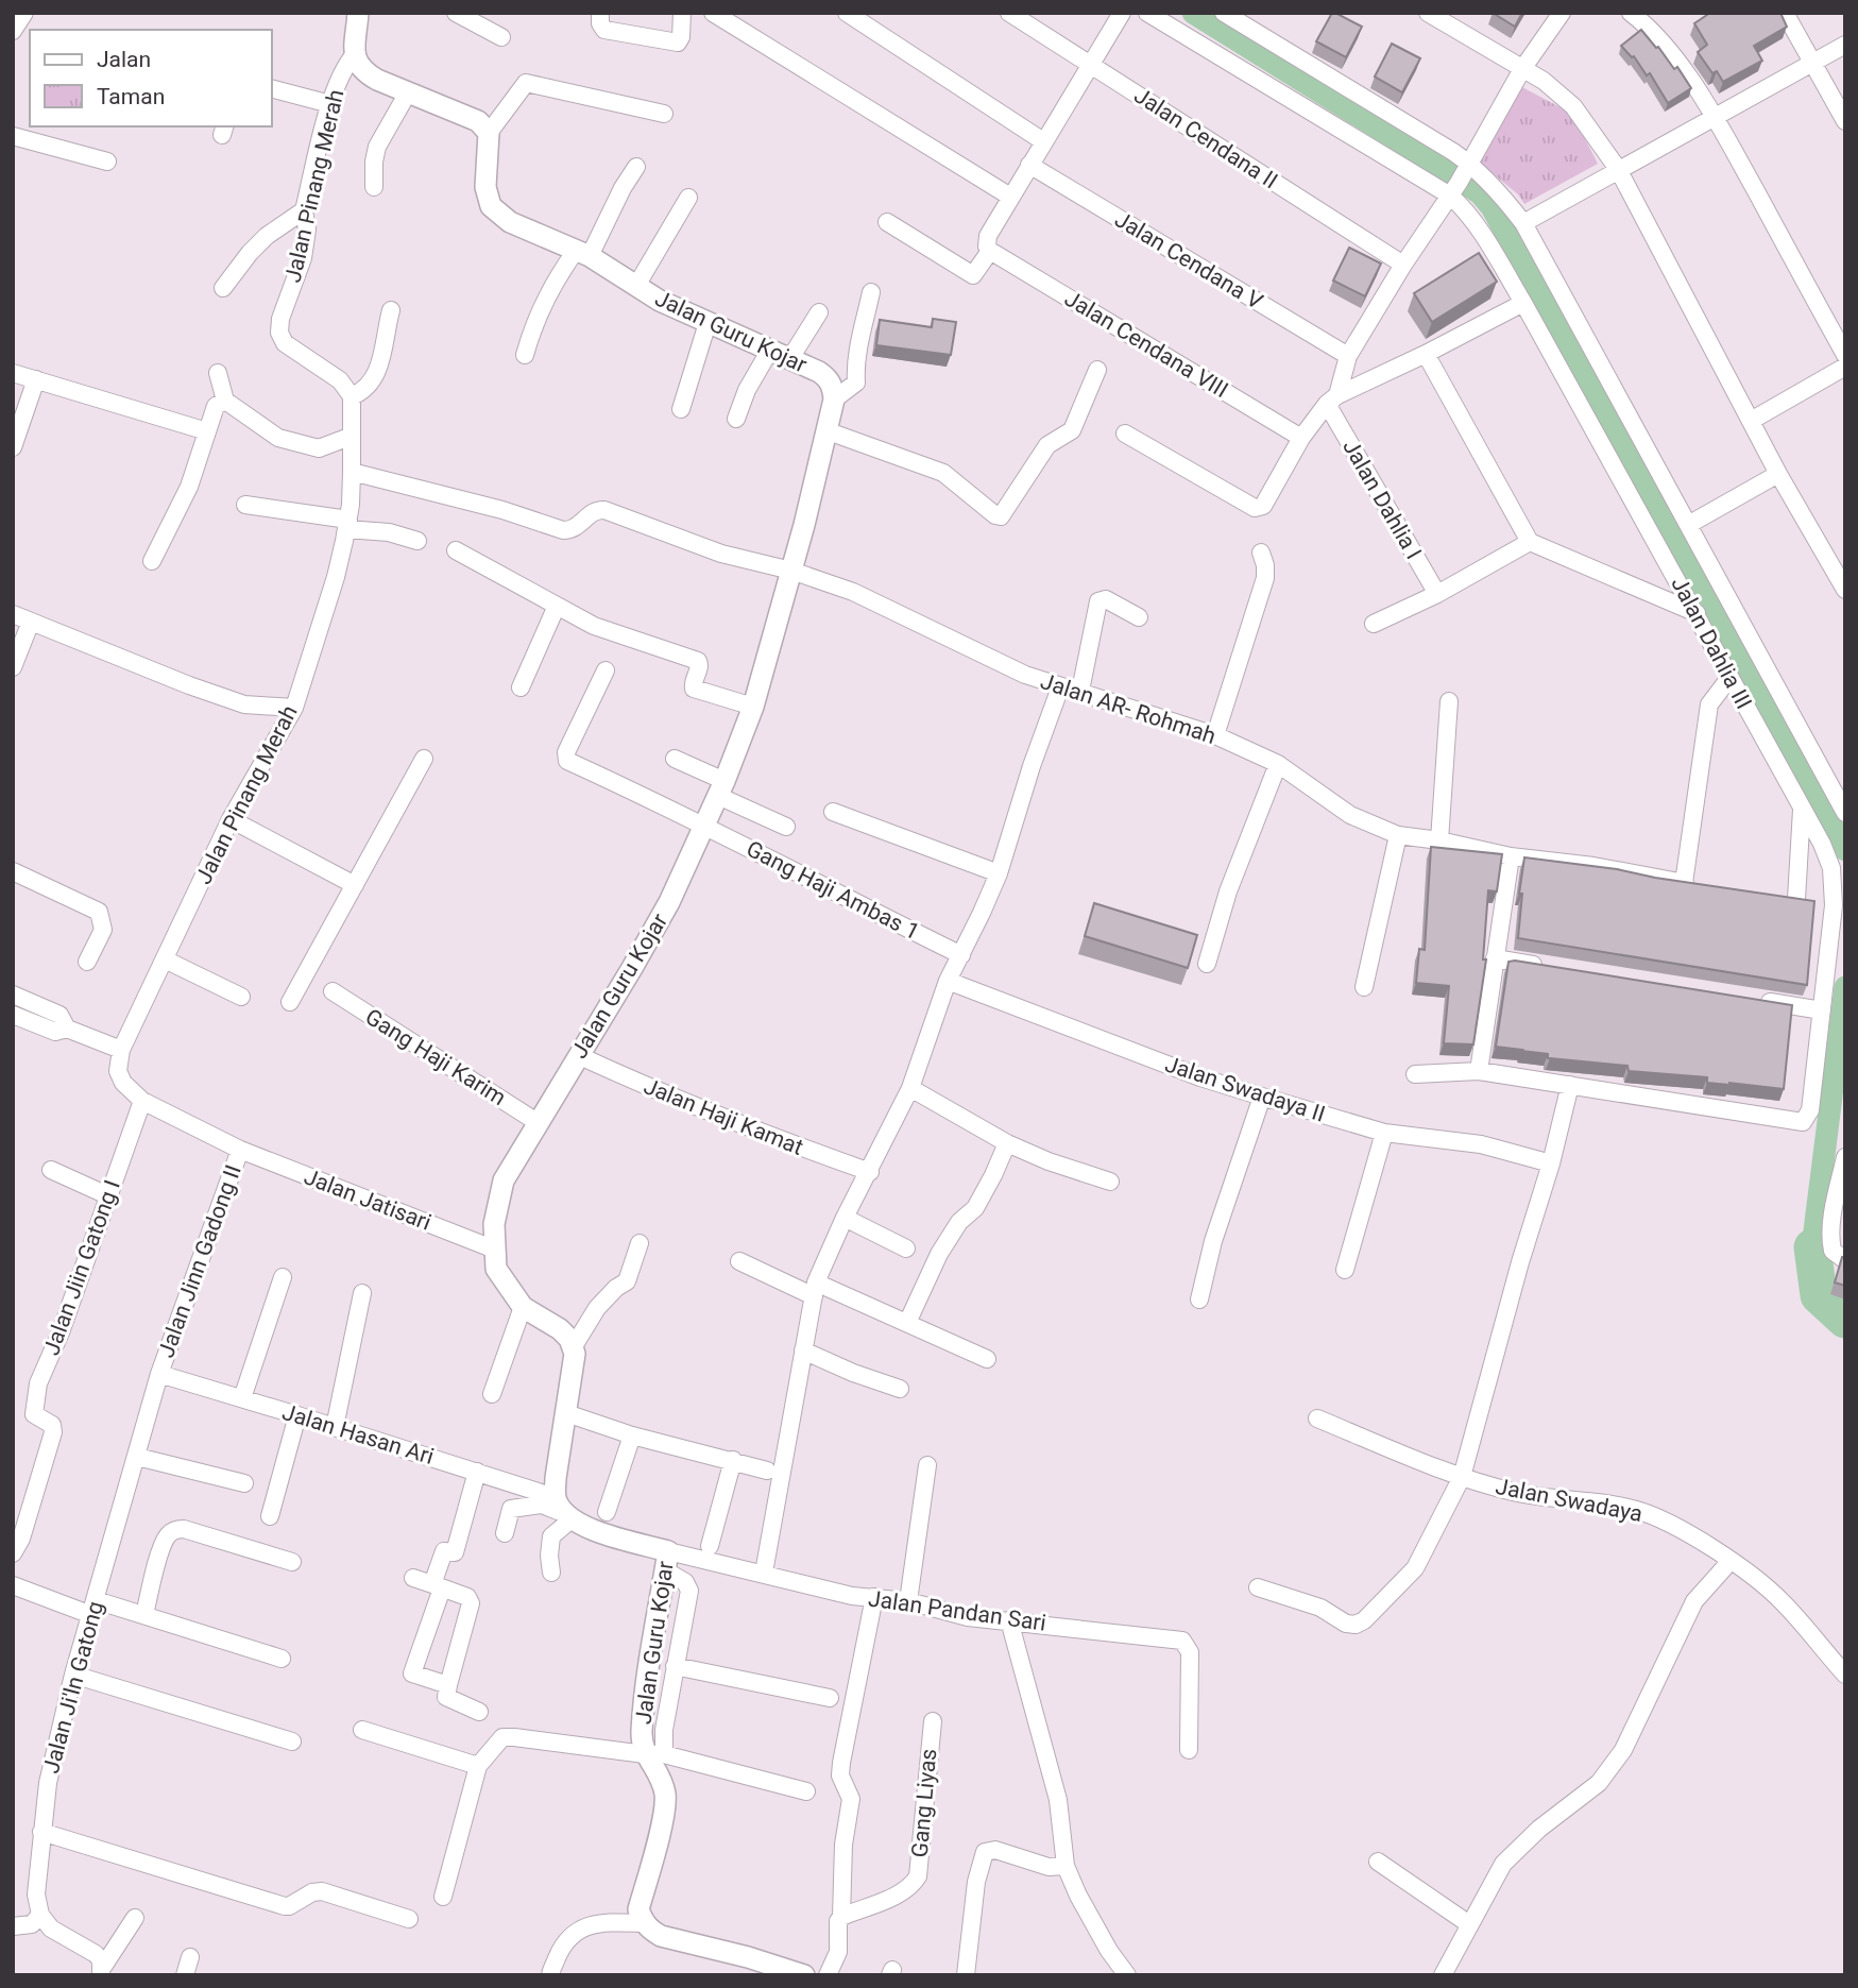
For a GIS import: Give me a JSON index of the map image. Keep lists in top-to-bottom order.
{
  "streets": {
    "street": [
      "Jalan Cendana II",
      "Jalan Pinang Merah",
      "Jalan Cendana V",
      "Jalan Guru Kojar",
      "Jalan Cendana VIII",
      "Jalan Dahlia I",
      "Jalan Dahlia III",
      "Jalan AR- Rohmah",
      "Gang Haji Ambas 1",
      "Gang Haji Karim",
      "Jalan Swadaya II",
      "Jalan Haji Kamat",
      "Jalan Jatisari",
      "Jalan Jinn Gadong II",
      "Jalan Jiin Gatong I",
      "Jalan Hasan Ari",
      "Jalan Swadaya",
      "Jalan Pandan Sari",
      "Jalan Ji'ln Gatong",
      "Gang Liyas"
    ]
  },
  "crossings": [
    ["Jalan Pinang Merah", "Jalan AR- Rohmah"],
    ["Jalan Guru Kojar", "Jalan AR- Rohmah"],
    ["Jalan Guru Kojar", "Gang Haji Ambas 1"],
    ["Jalan Guru Kojar", "Gang Haji Karim"],
    ["Jalan Guru Kojar", "Jalan Haji Kamat"],
    ["Jalan Guru Kojar", "Jalan Jatisari"],
    ["Jalan Guru Kojar", "Jalan Hasan Ari"],
    ["Jalan Guru Kojar", "Jalan Pandan Sari"],
    ["Jalan Dahlia III", "Jalan AR- Rohmah"],
    ["Jalan Jatisari", "Jalan Jinn Gadong II"],
    ["Jalan Jinn Gadong II", "Jalan Hasan Ari"],
    ["Jalan Jinn Gadong II", "Jalan Ji'ln Gatong"],
    ["Jalan Hasan Ari", "Jalan Ji'ln Gatong"]
  ],
  "legend": ["Jalan", "Taman"]
}
